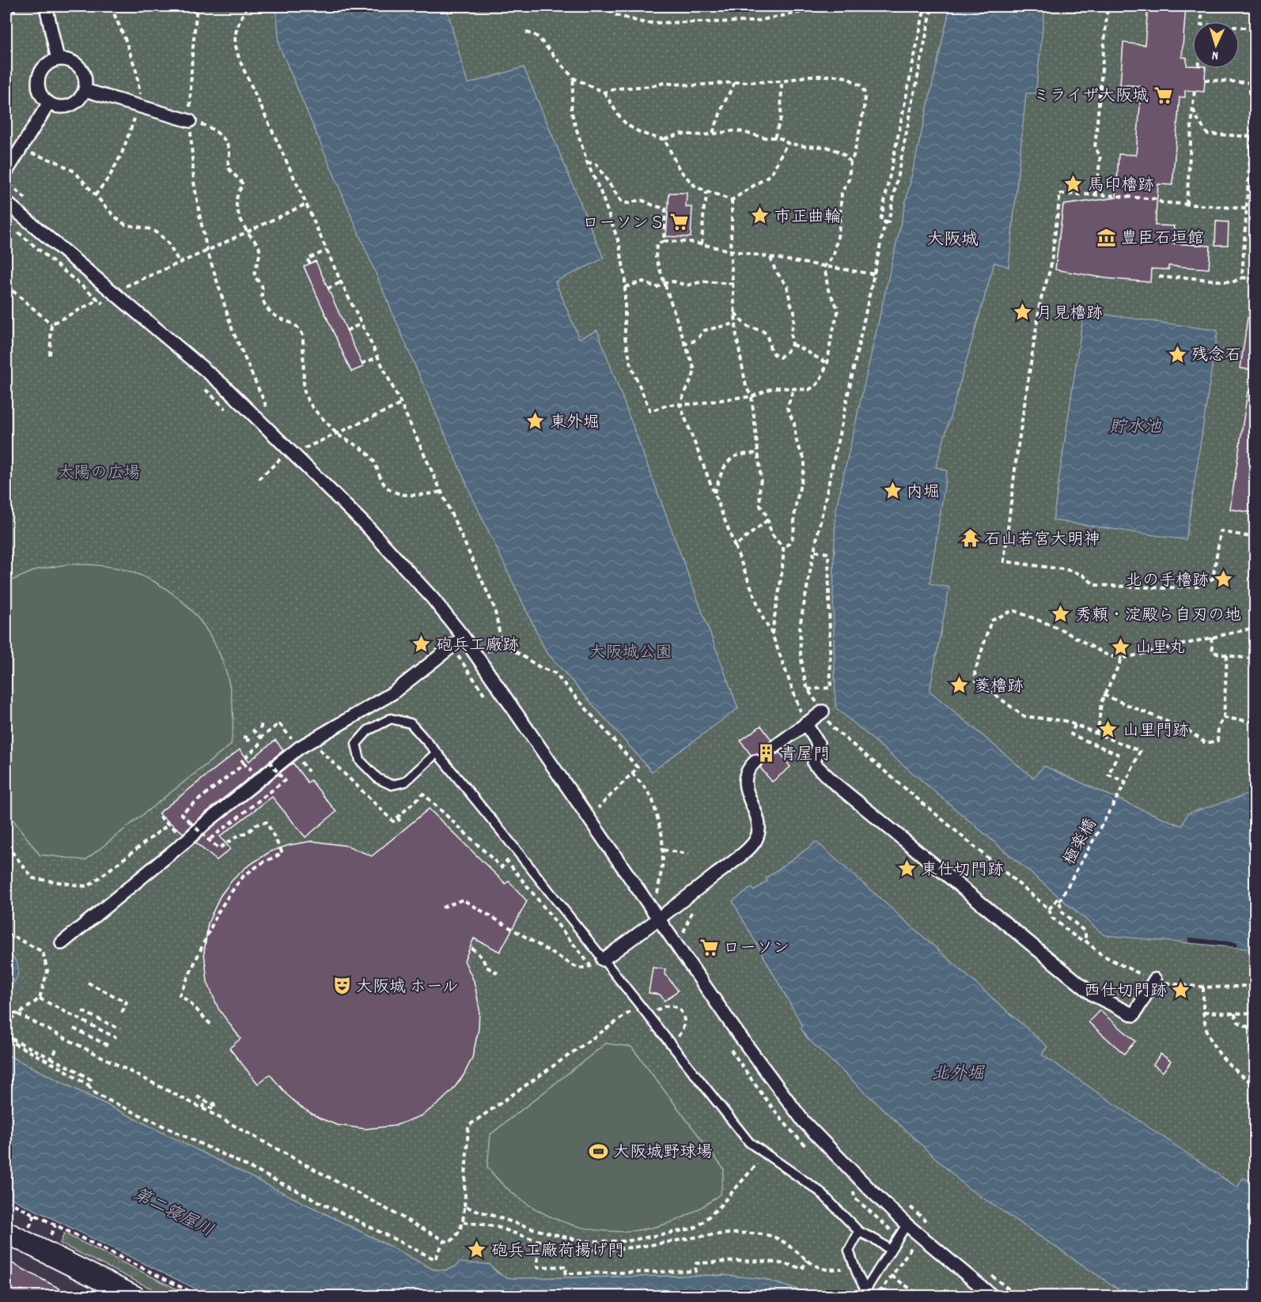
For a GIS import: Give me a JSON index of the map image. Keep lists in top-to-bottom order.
{
  "streets": {
    "path": ["極楽橋"]
  },
  "districts": ["大阪城"],
  "water": ["貯水池", "北外堀", "第二寝屋川"],
  "parks": ["太陽の広場", "大阪城公園"],
  "places": {
    "supermarket": ["ミライザ大阪城", "ローソンＳ", "ローソン"],
    "place": [
      "馬印櫓跡",
      "市正曲輪",
      "月見櫓跡",
      "残念石",
      "東外堀",
      "内堀",
      "北の手櫓跡",
      "秀頼・淀殿ら自刃の地",
      "砲兵工廠跡",
      "山里丸",
      "菱櫓跡",
      "山里門跡",
      "東仕切門跡",
      "西仕切門跡",
      "砲兵工廠荷揚げ門"
    ],
    "museum": ["豊臣石垣館"],
    "temple": ["石山若宮大明神"],
    "building": ["青屋門"],
    "theatre": ["大阪城 ホール"],
    "sports": ["大阪城野球場"]
  },
  "north": "bottom"
}
